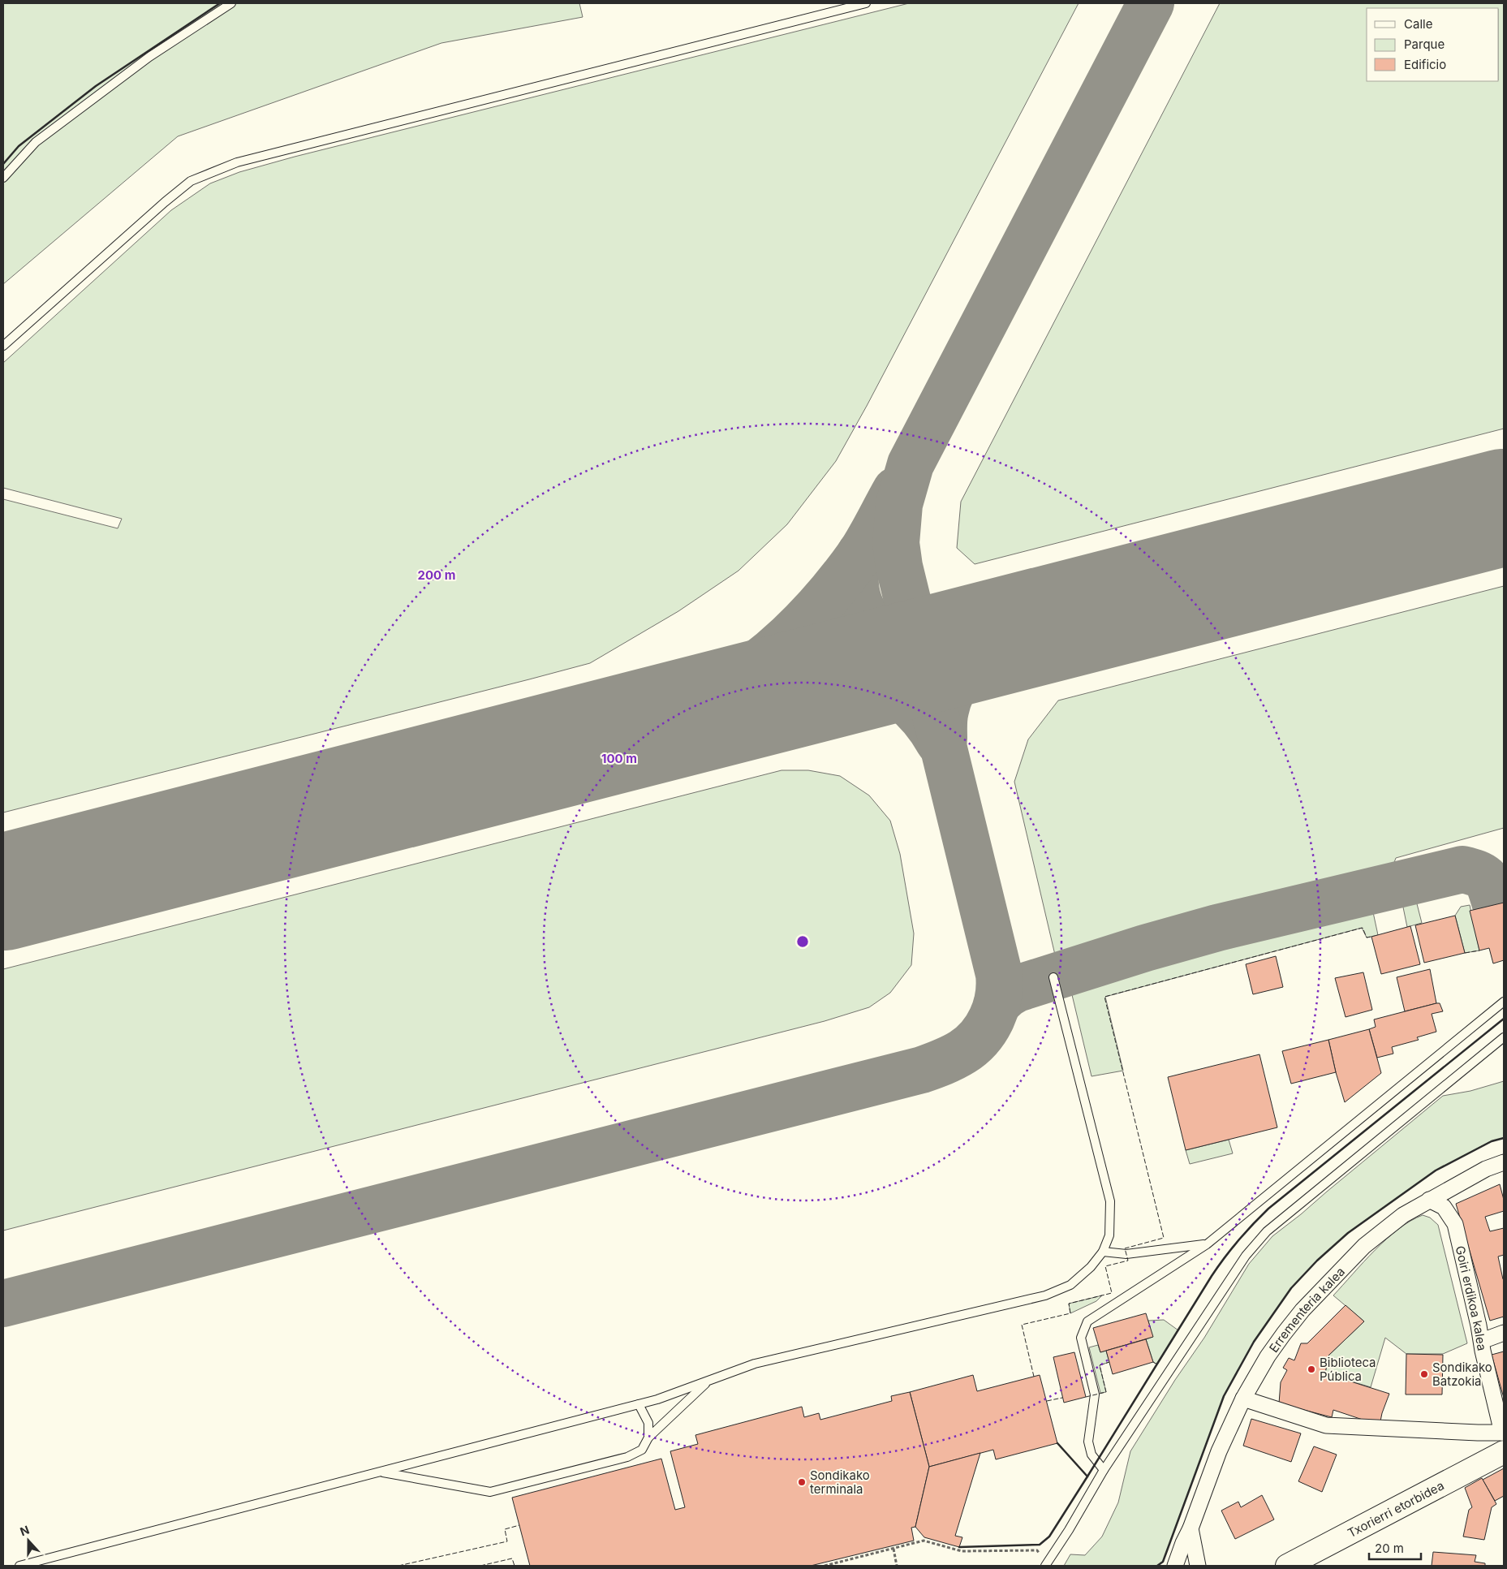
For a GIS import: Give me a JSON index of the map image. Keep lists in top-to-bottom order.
{
  "streets": {
    "street": ["Goiri erdikoa kalea", "Errementeria kalea", "Txorierri etorbidea"]
  },
  "crossings": [
    ["Goiri erdikoa kalea", "Errementeria kalea"],
    ["Goiri erdikoa kalea", "Txorierri etorbidea"]
  ],
  "places": ["Biblioteca Pública", "Sondikako Batzokia", "Sondikako terminala"],
  "legend": ["Calle", "Parque", "Edificio"],
  "scale_bar": "20 m",
  "north": "top",
  "rings": ["200 m", "100 m"]
}
